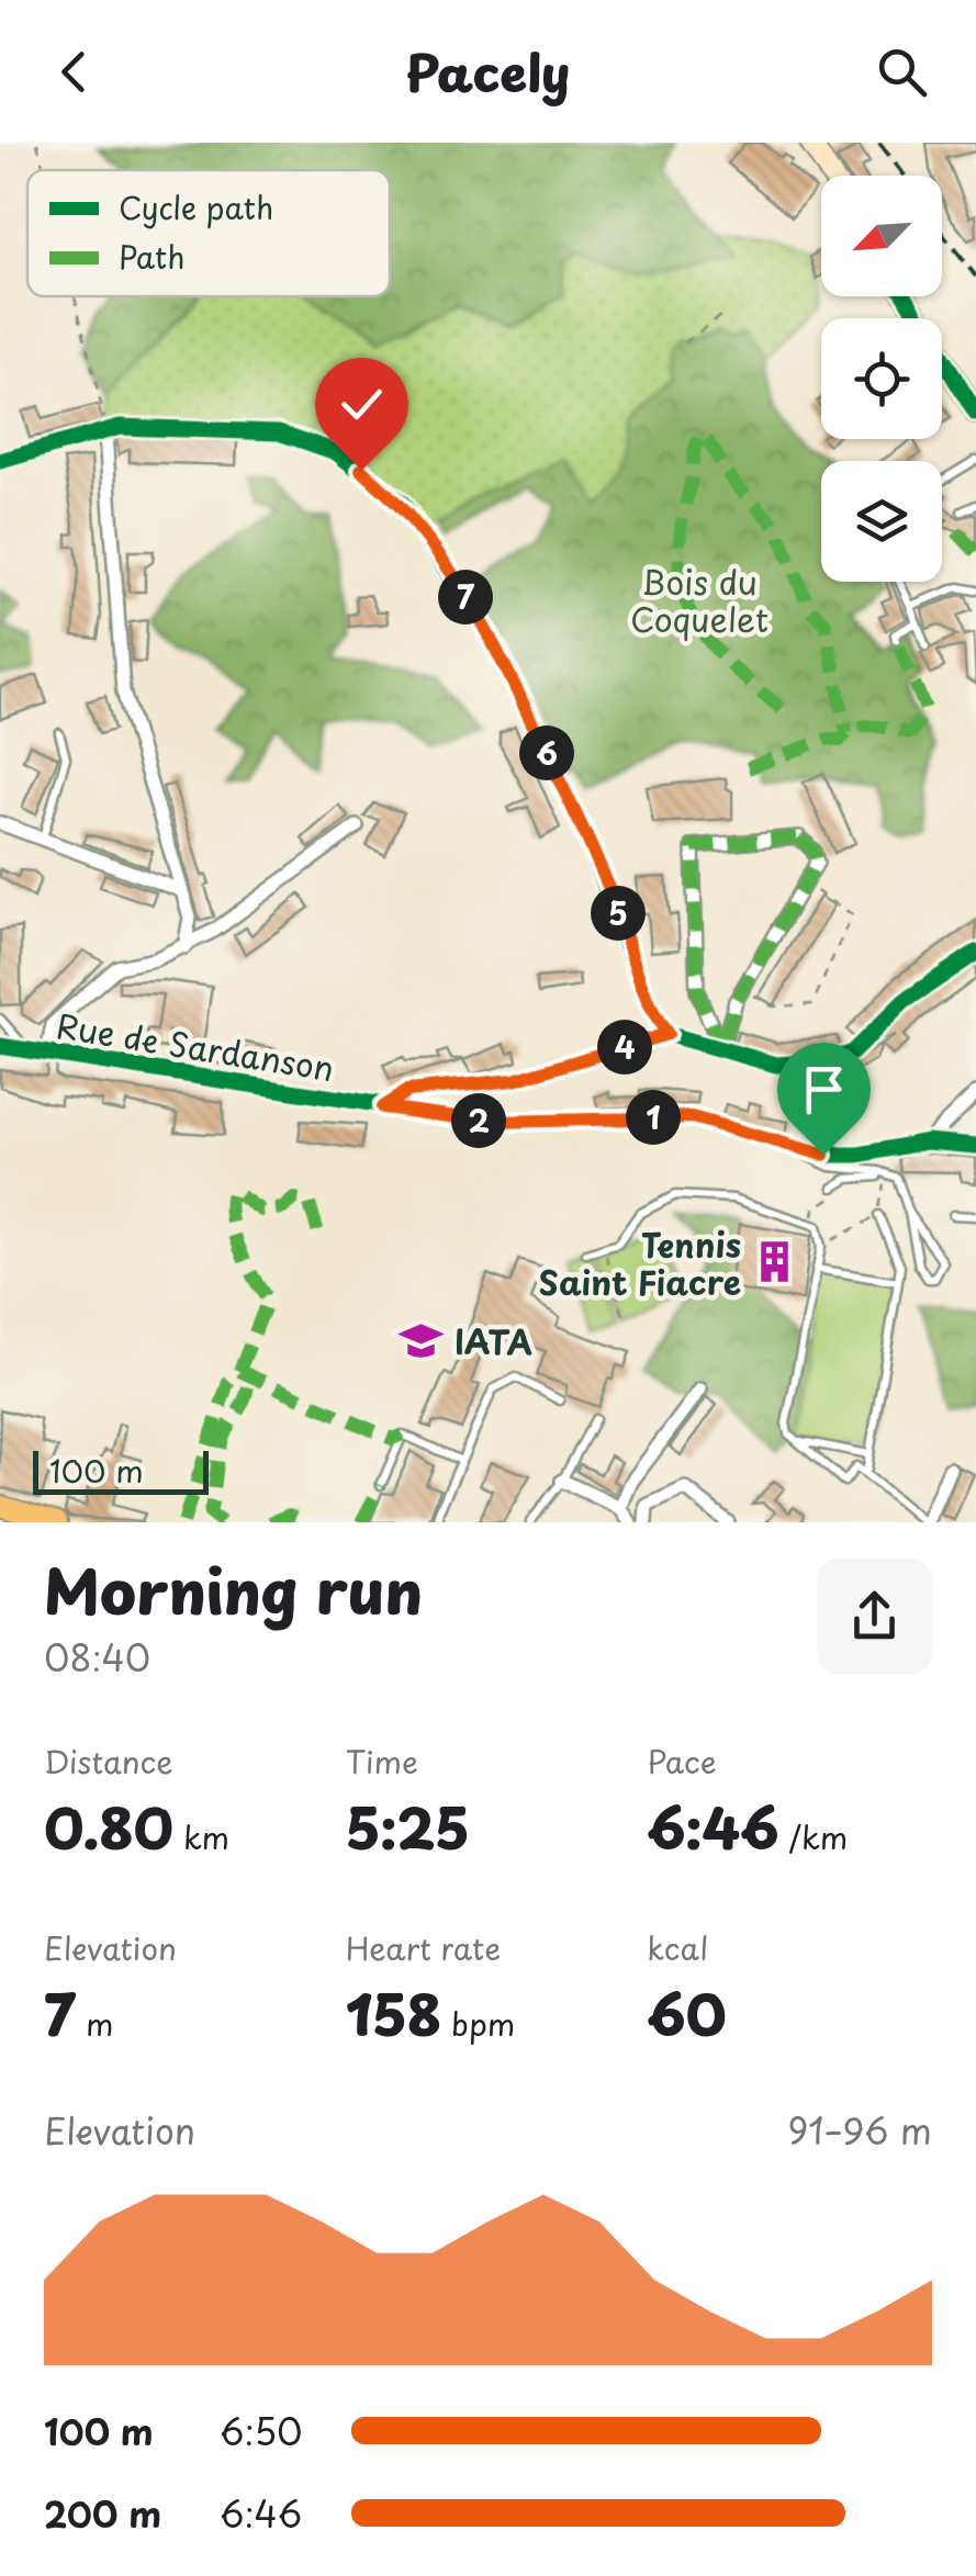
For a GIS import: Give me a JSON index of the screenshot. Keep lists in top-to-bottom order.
{
  "streets": {
    "street": ["Rue de Sardanson"]
  },
  "parks": ["Bois du Coquelet"],
  "places": {
    "building": ["Tennis Saint Fiacre"],
    "school or university": ["IATA"]
  },
  "legend": ["Cycle path", "Path"],
  "scale_bar": "100 m",
  "north": "bottom left",
  "page": {
    "header": "Pacely",
    "pins": [
      "7",
      "6",
      "5",
      "4",
      "1",
      "2"
    ],
    "scale": "100 m",
    "heading": ["Morning run", "08:40"],
    "stats": [
      ["Distance", "0.80 km"],
      ["Time", "5:25"],
      ["Pace", "6:46 /km"],
      ["Elevation", "7 m"],
      ["Heart rate", "158 bpm"],
      ["kcal", "60"]
    ],
    "chart": ["Elevation", "91–96 m"],
    "list": [
      {
        "name": "100 m",
        "note": "6:50"
      },
      {
        "name": "200 m",
        "note": "6:46"
      }
    ]
  }
}
